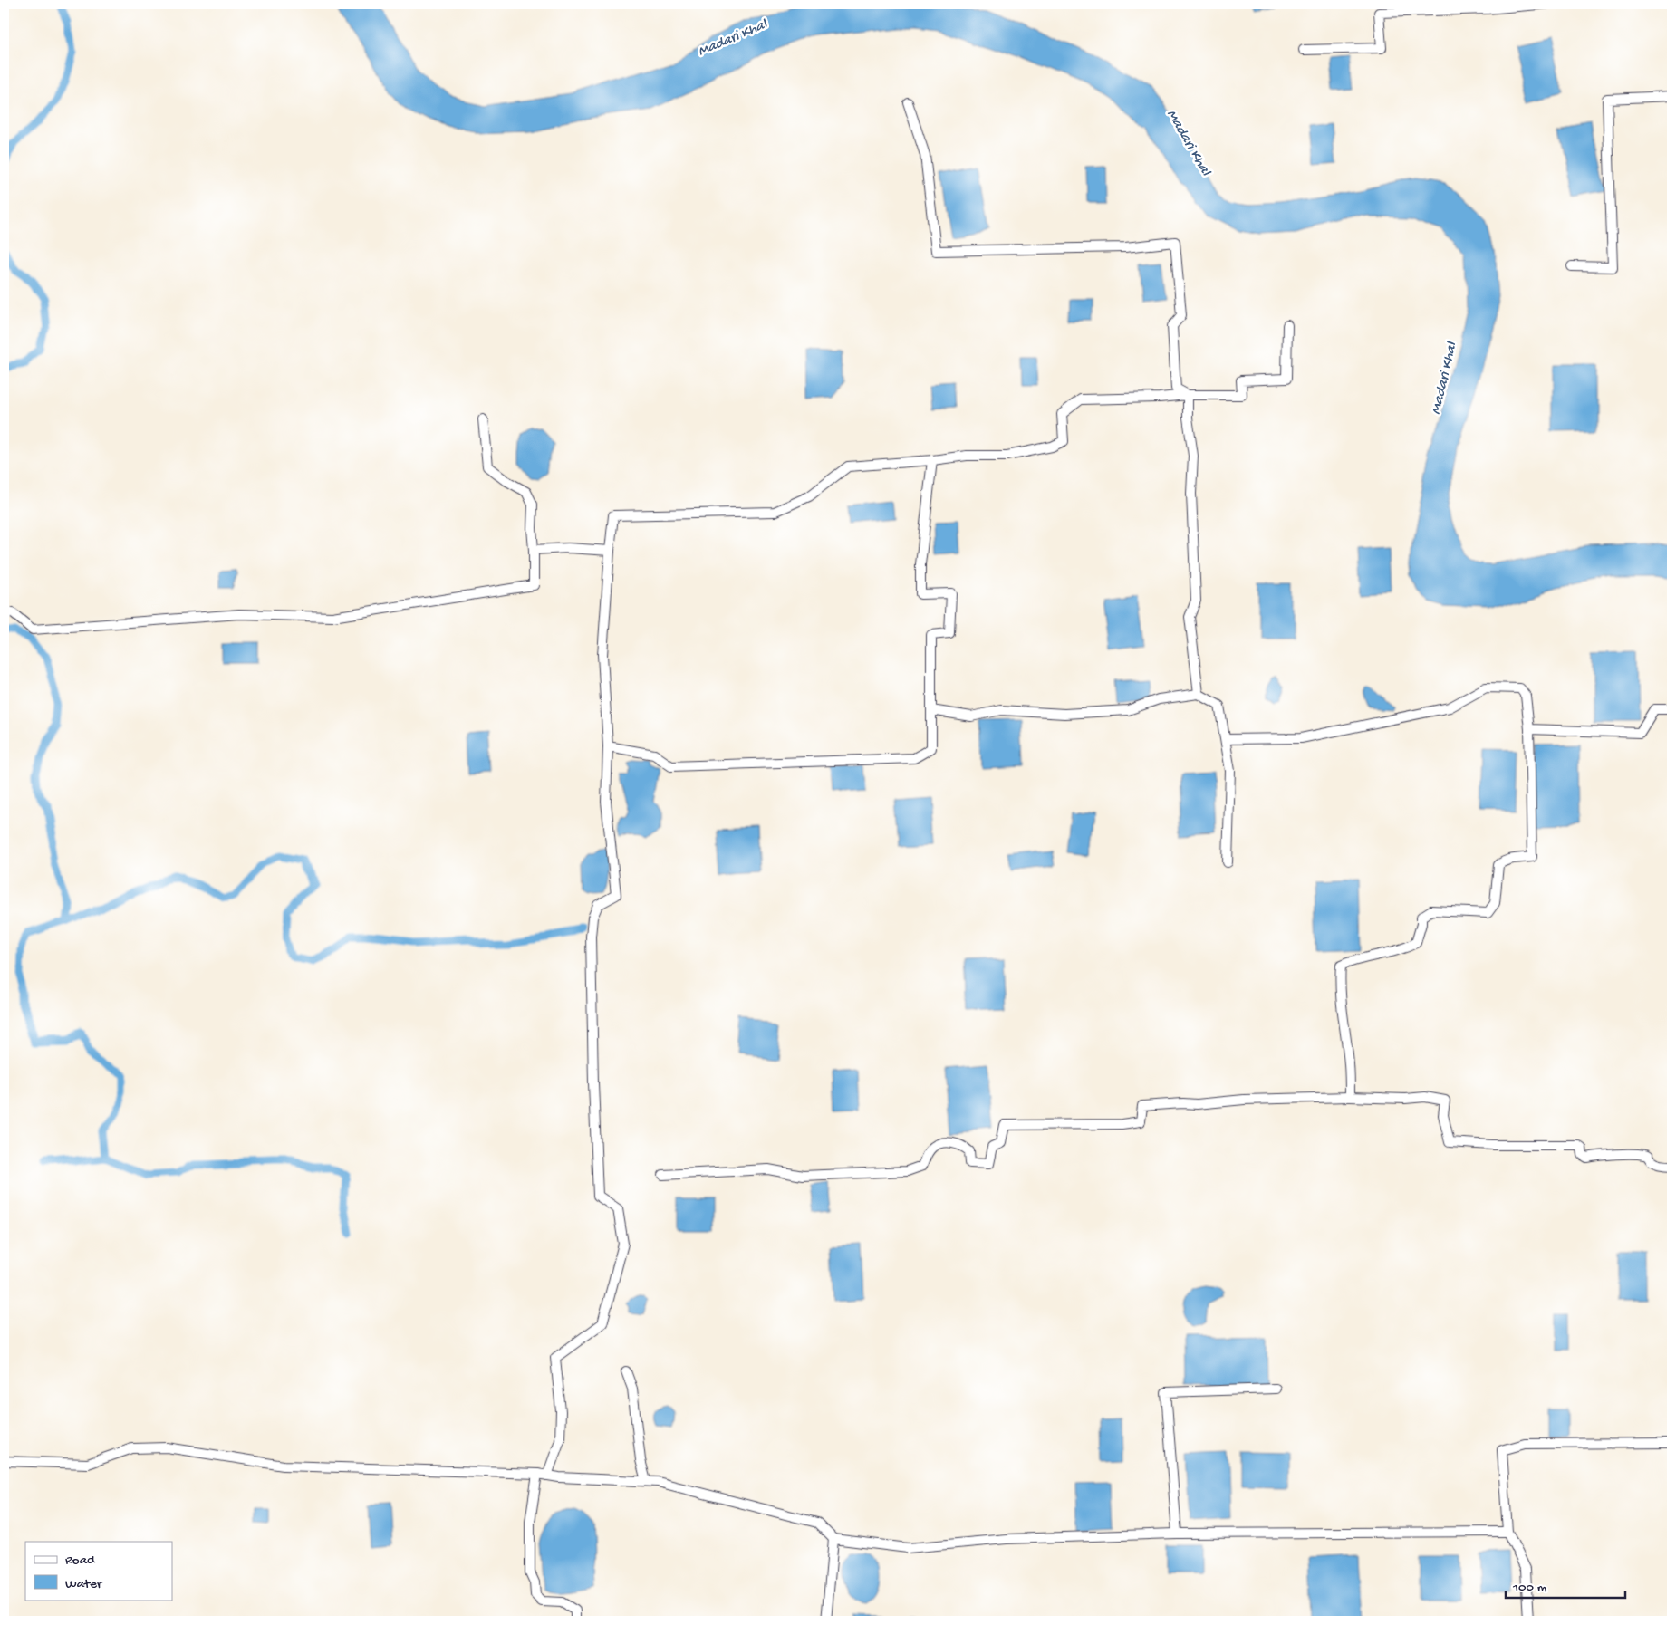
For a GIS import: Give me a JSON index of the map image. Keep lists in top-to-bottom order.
{
  "water": ["Madari Khal"],
  "legend": ["Road", "Water"],
  "scale_bar": "100 m"
}
